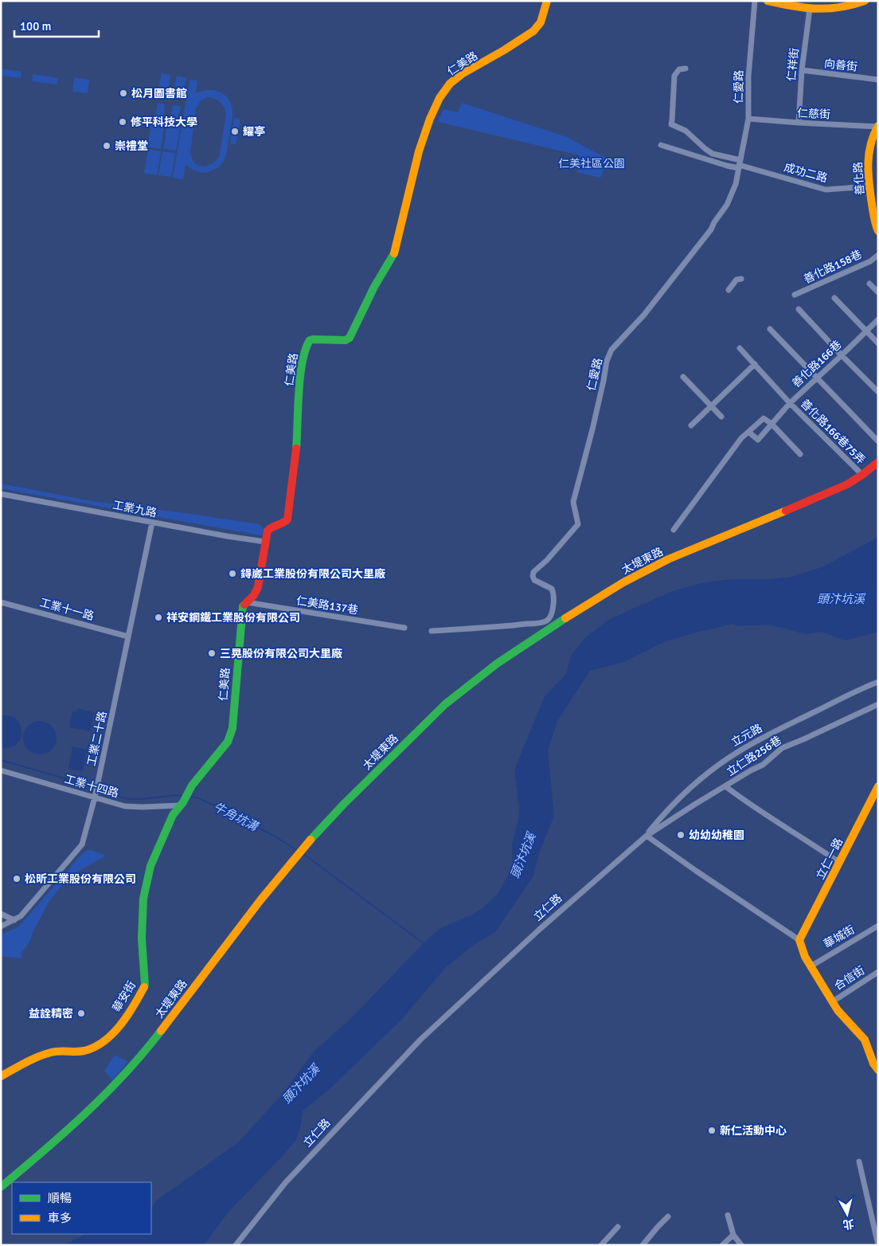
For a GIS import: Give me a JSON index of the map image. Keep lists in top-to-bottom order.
{
  "streets": {
    "street": [
      "仁美路",
      "仁祥街",
      "向善街",
      "仁愛路",
      "仁慈街",
      "成功二路",
      "善化路",
      "善化路158巷",
      "善化路166巷",
      "善化路166巷75弄",
      "工業九路",
      "太堤東路",
      "仁美路137巷",
      "工業十一路",
      "立元路",
      "工業二十路",
      "立仁路256巷",
      "工業十四路",
      "立仁一路",
      "立仁路",
      "華城街",
      "合信街",
      "華安街"
    ]
  },
  "crossings": [
    ["仁美路", "工業九路"],
    ["仁美路", "仁美路137巷"],
    ["仁美路", "工業十四路"],
    ["仁美路", "華安街"],
    ["仁祥街", "向善街"],
    ["仁祥街", "仁慈街"],
    ["仁愛路", "仁慈街"],
    ["仁愛路", "成功二路"],
    ["仁慈街", "善化路"],
    ["成功二路", "善化路"],
    ["善化路166巷", "善化路166巷75弄"],
    ["善化路166巷75弄", "太堤東路"],
    ["工業九路", "工業二十路"],
    ["工業十一路", "工業二十路"],
    ["立元路", "立仁路256巷"],
    ["立元路", "立仁路"],
    ["工業二十路", "工業十四路"],
    ["立仁路256巷", "立仁路"],
    ["工業十四路", "華安街"]
  ],
  "water": ["頭汴坑溪", "牛角坑溝"],
  "parks": ["仁美社區公園"],
  "places": [
    "松月圖書館",
    "修平科技大學",
    "耀亭",
    "崇禮堂",
    "鍀崴工業股份有限公司大里廠",
    "祥安鋼鐵工業股份有限公司",
    "三晃股份有限公司大里廠",
    "幼幼幼稚園",
    "松昕工業股份有限公司",
    "益詮精密",
    "新仁活動中心"
  ],
  "legend": ["順暢", "車多"],
  "scale_bar": "100 m",
  "north": "bottom"
}
